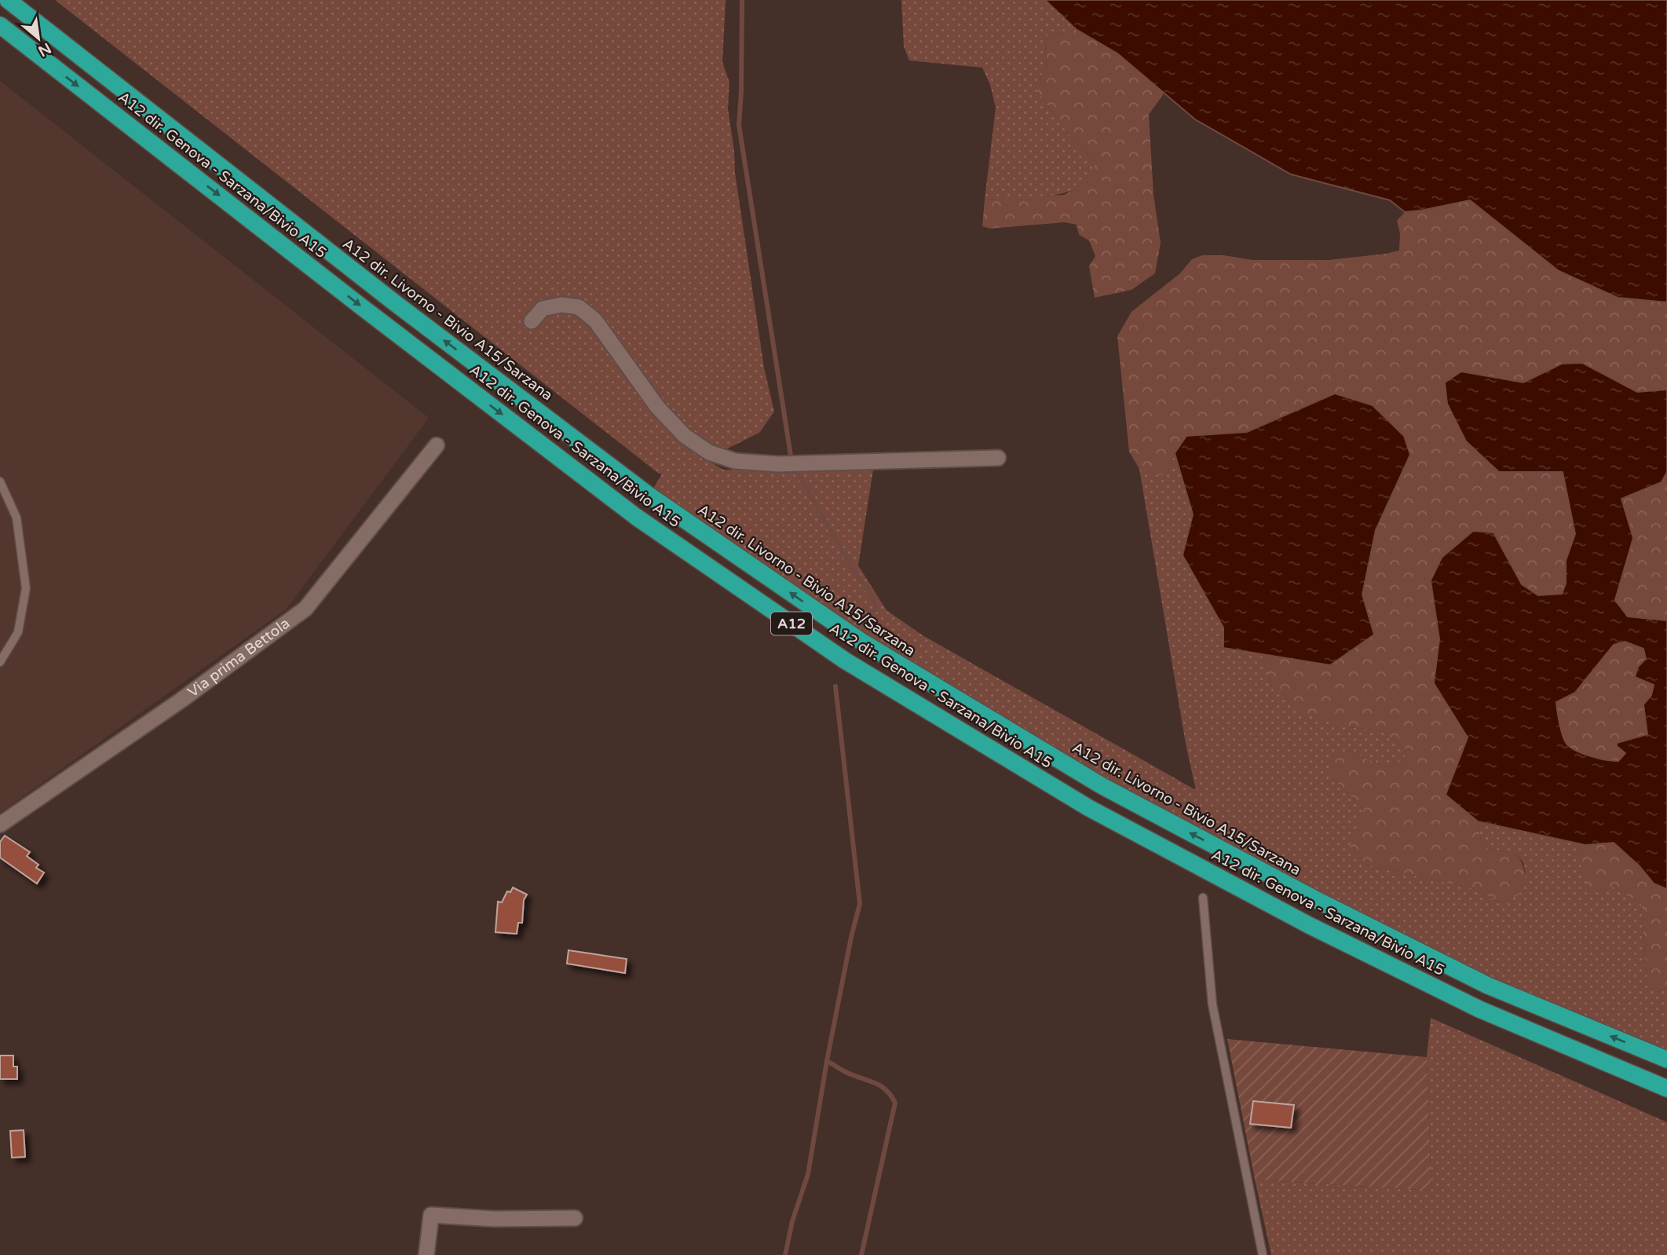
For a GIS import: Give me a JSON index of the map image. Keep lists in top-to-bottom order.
{
  "streets": {
    "highway": ["A12 dir. Genova - Sarzana/Bivio A15", "A12 dir. Livorno - Bivio A15/Sarzana", "A12"],
    "street": ["Via prima Bettola"]
  },
  "one_way": ["A12 dir. Genova - Sarzana/Bivio A15", "A12 dir. Livorno - Bivio A15/Sarzana"],
  "north": "bottom right"
}
